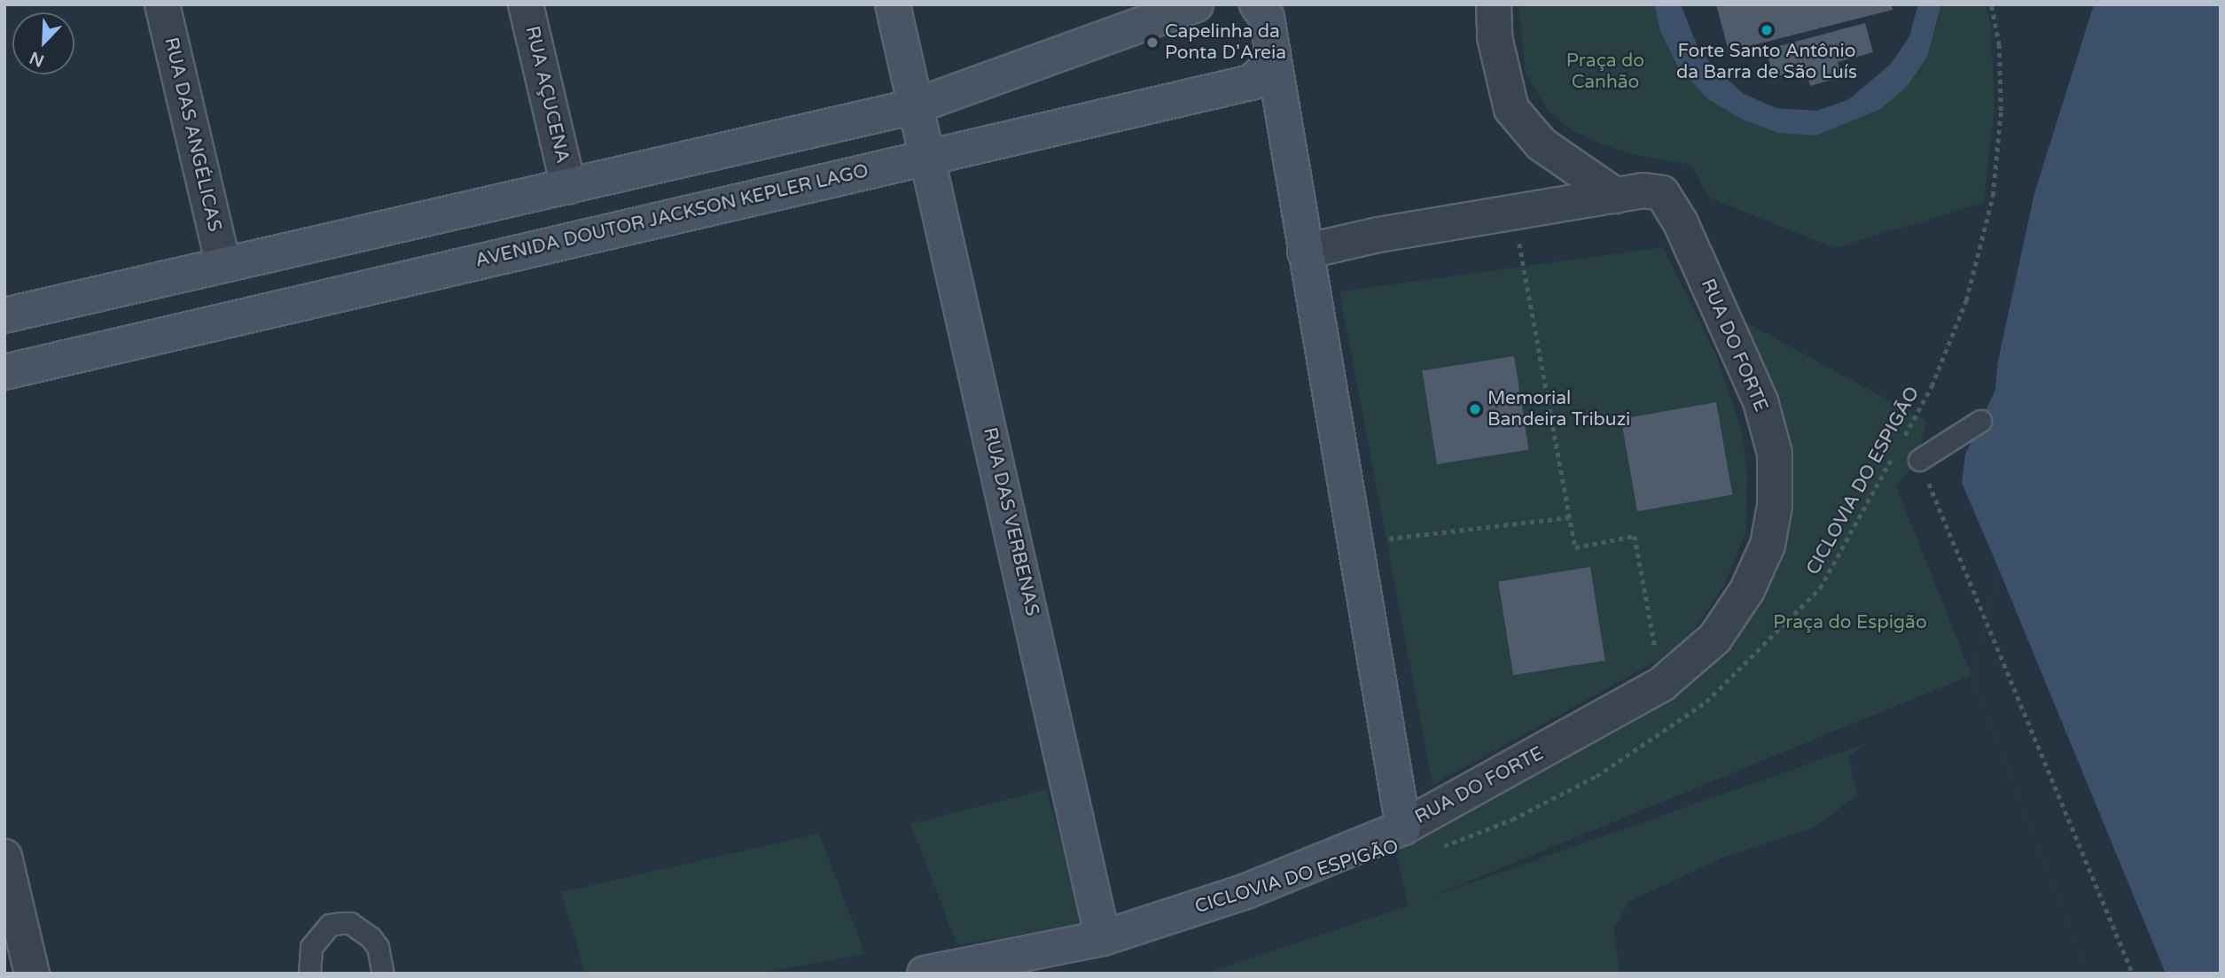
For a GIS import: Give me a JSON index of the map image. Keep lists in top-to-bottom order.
{
  "streets": {
    "main road": ["AVENIDA DOUTOR JACKSON KEPLER LAGO", "RUA DO FORTE", "RUA DAS VERBENAS"],
    "street": ["RUA AÇUCENA", "RUA DAS ANGÉLICAS"],
    "path": ["CICLOVIA DO ESPIGÃO"]
  },
  "crossings": [
    ["AVENIDA DOUTOR JACKSON KEPLER LAGO", "RUA DO FORTE"],
    ["AVENIDA DOUTOR JACKSON KEPLER LAGO", "RUA DAS VERBENAS"],
    ["RUA DO FORTE", "RUA DAS VERBENAS"]
  ],
  "parks": ["Praça do Canhão", "Praça do Espigão"],
  "places": ["Forte Santo Antônio da Barra de São Luís", "Capelinha da Ponta D'Areia", "Memorial Bandeira Tribuzi"],
  "north": "bottom left"
}
